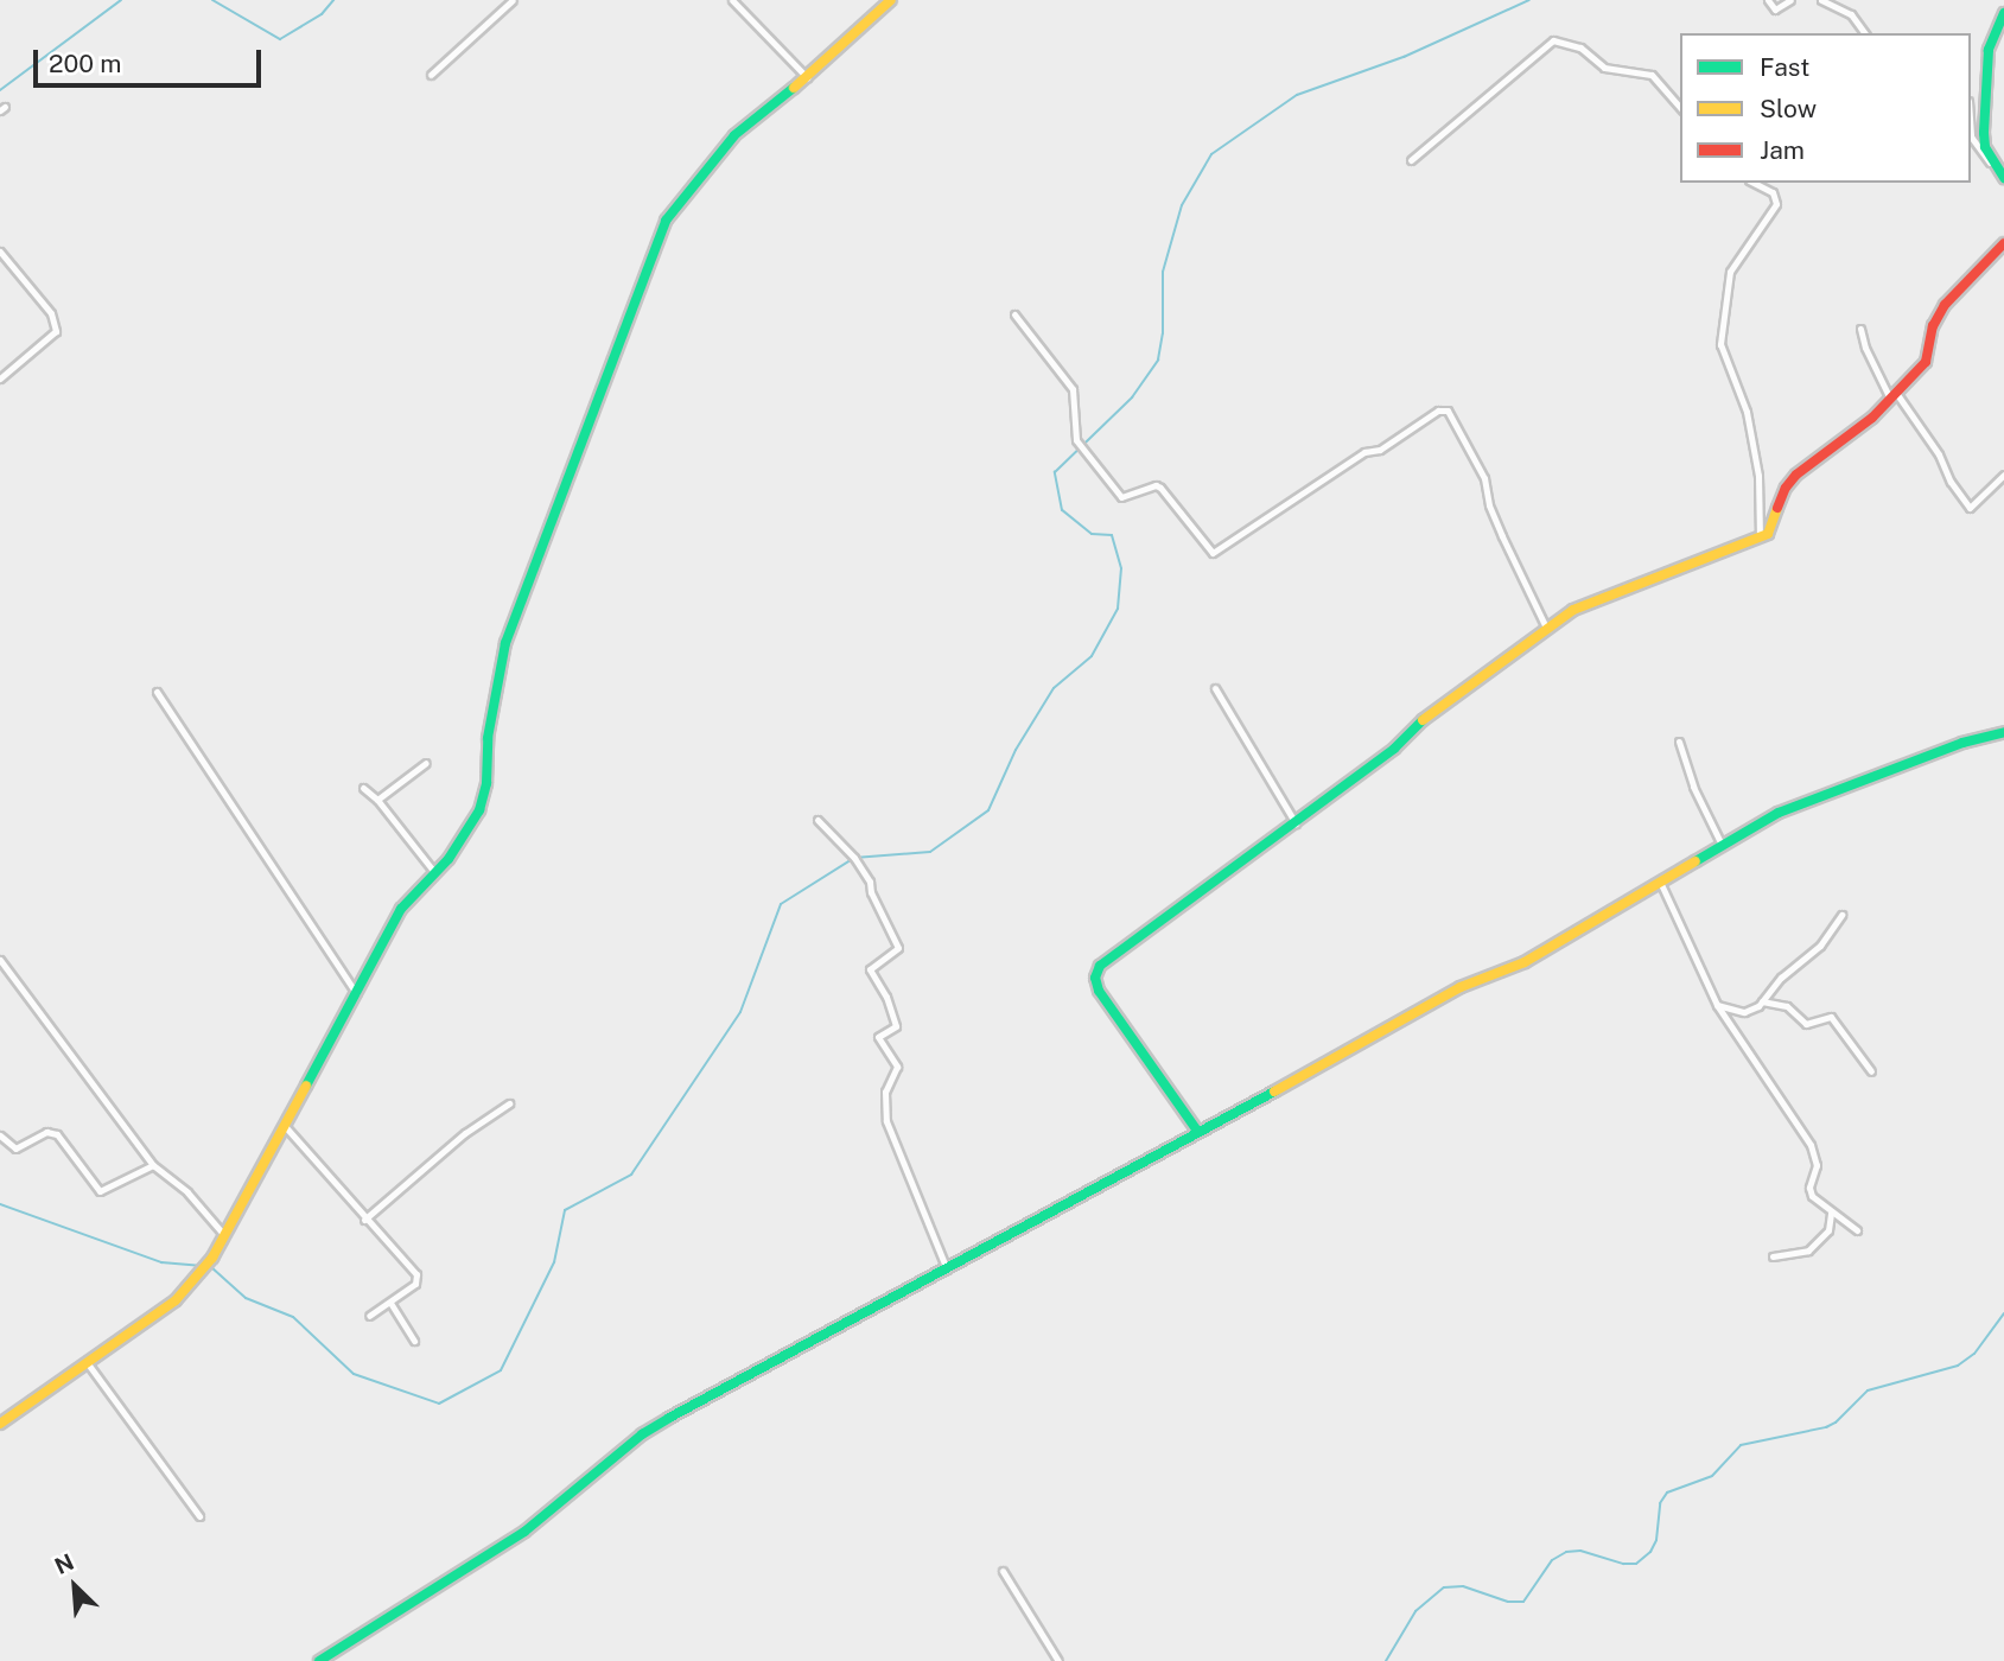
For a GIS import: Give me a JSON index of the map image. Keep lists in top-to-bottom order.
{
  "legend": ["Fast", "Slow", "Jam"],
  "scale_bar": "200 m",
  "north": "top left"
}
